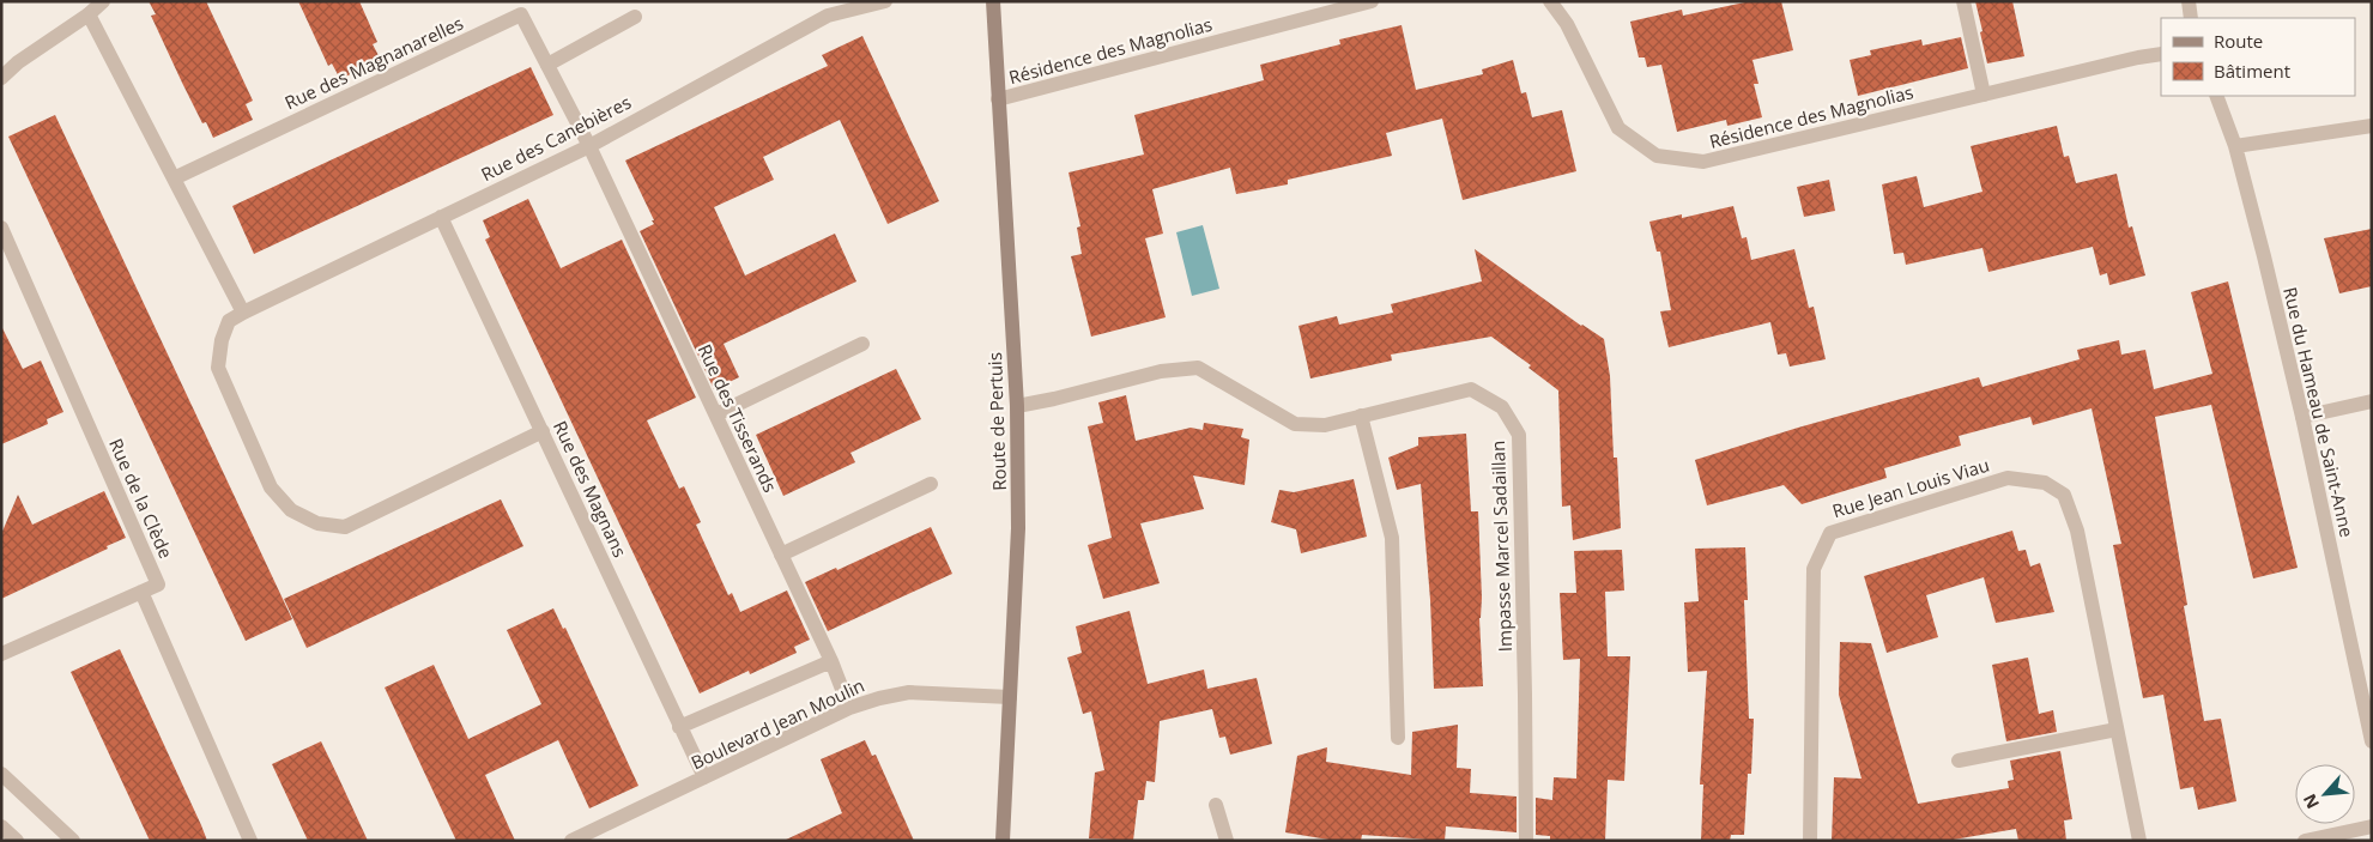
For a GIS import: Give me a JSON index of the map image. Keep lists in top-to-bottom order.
{
  "streets": {
    "main road": ["Route de Pertuis"],
    "street": [
      "Résidence des Magnolias",
      "Rue des Magnanarelles",
      "Rue des Canebières",
      "Rue du Hameau de Saint-Anne",
      "Rue des Tisserands",
      "Rue Jean Louis Viau",
      "Rue des Magnans",
      "Rue de la Clède",
      "Impasse Marcel Sadaillan",
      "Boulevard Jean Moulin"
    ]
  },
  "crossings": [
    ["Résidence des Magnolias", "Route de Pertuis"],
    ["Rue des Magnanarelles", "Rue des Canebières"],
    ["Rue des Magnanarelles", "Rue des Tisserands"],
    ["Rue des Canebières", "Rue des Tisserands"],
    ["Rue des Canebières", "Rue des Magnans"],
    ["Rue des Tisserands", "Boulevard Jean Moulin"],
    ["Route de Pertuis", "Impasse Marcel Sadaillan"],
    ["Route de Pertuis", "Boulevard Jean Moulin"],
    ["Rue des Magnans", "Boulevard Jean Moulin"]
  ],
  "legend": ["Route", "Bâtiment"],
  "north": "bottom left"
}
